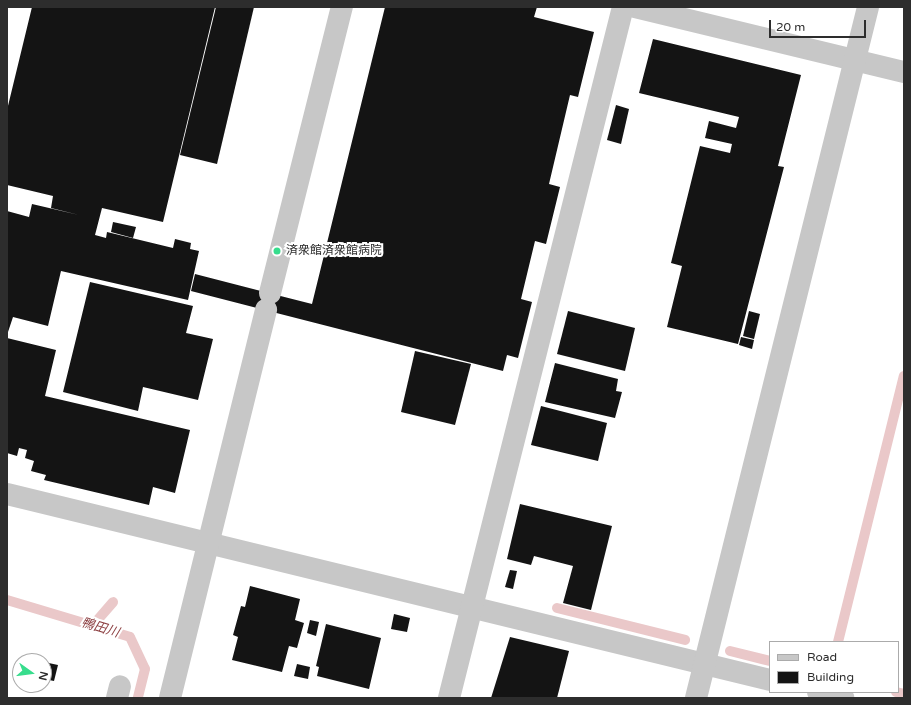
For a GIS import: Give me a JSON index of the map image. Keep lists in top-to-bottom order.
{
  "water": ["鴨田川"],
  "places": ["済衆館済衆館病院"],
  "legend": ["Road", "Building"],
  "scale_bar": "20 m",
  "north": "right"
}
